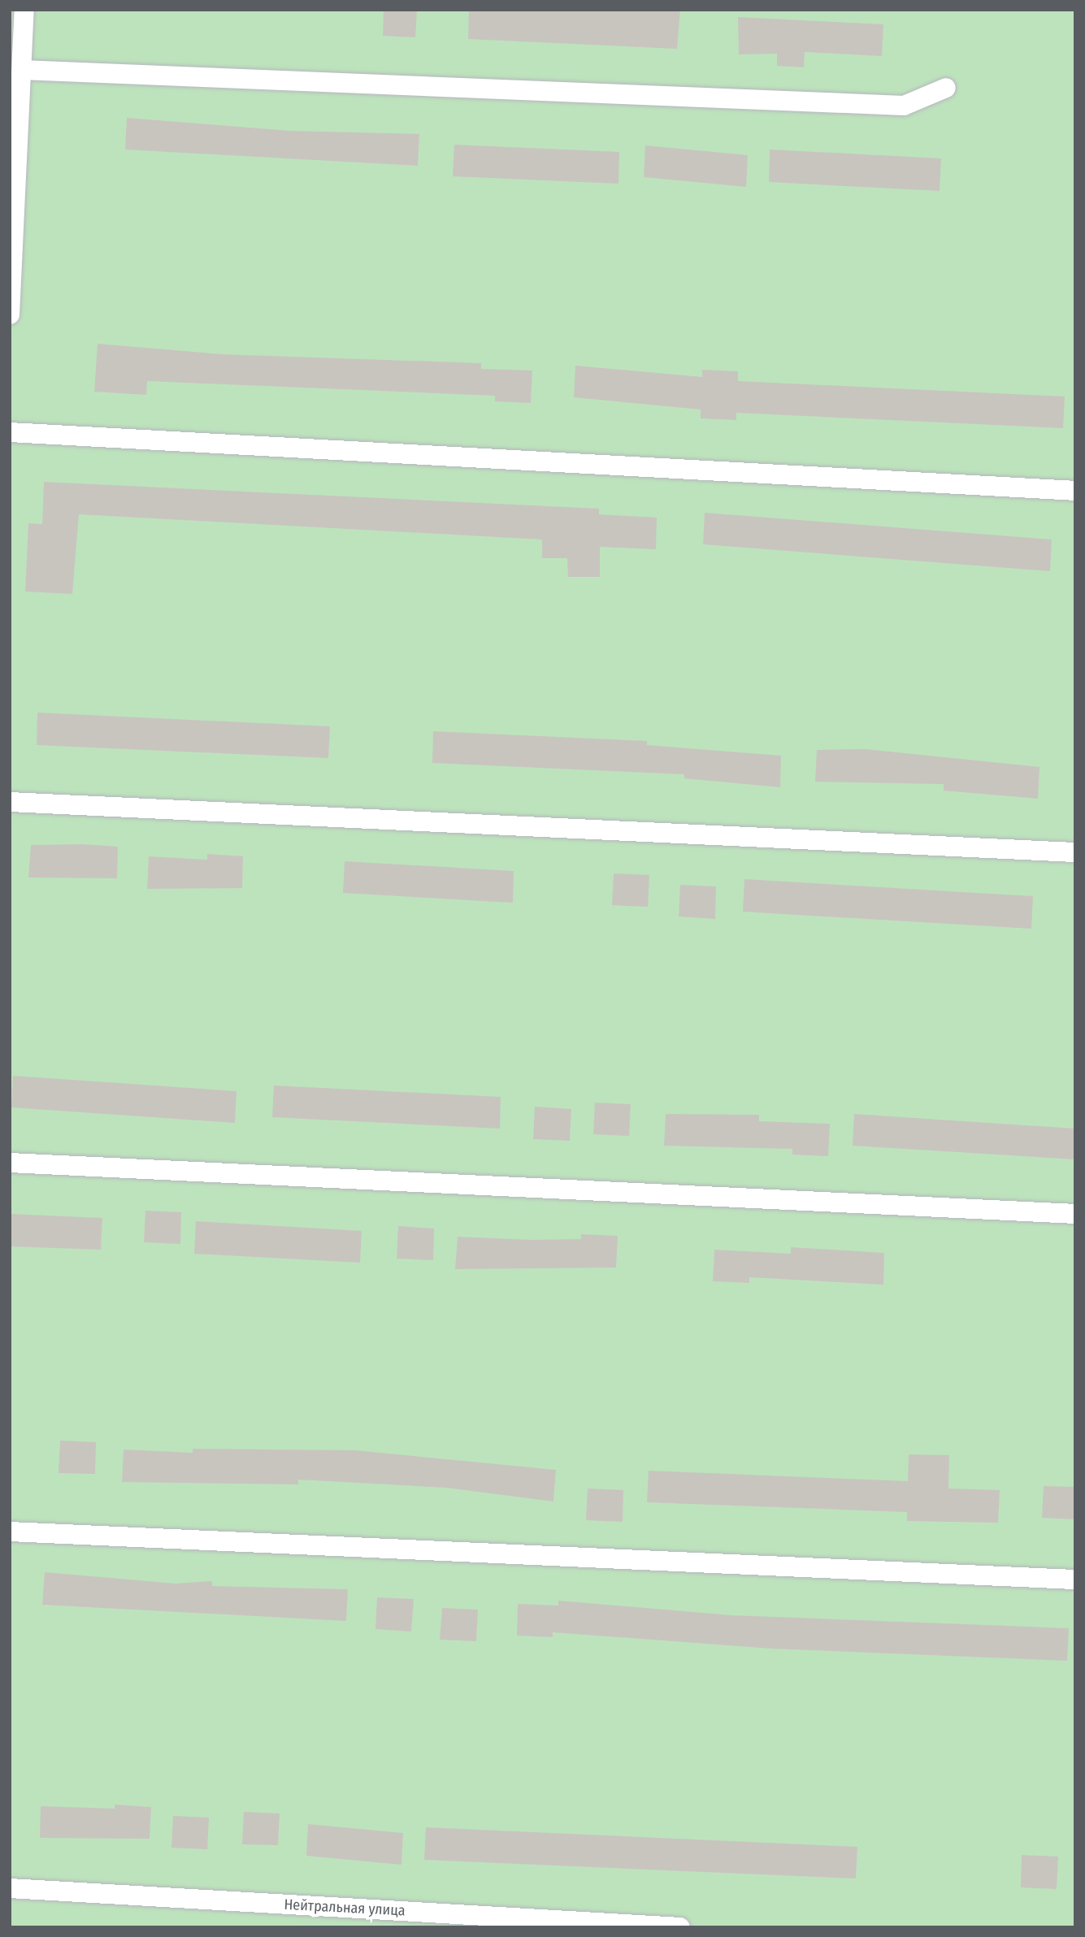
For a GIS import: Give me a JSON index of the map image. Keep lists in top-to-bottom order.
{
  "streets": {
    "lane": ["Нейтральная улица"]
  }
}
